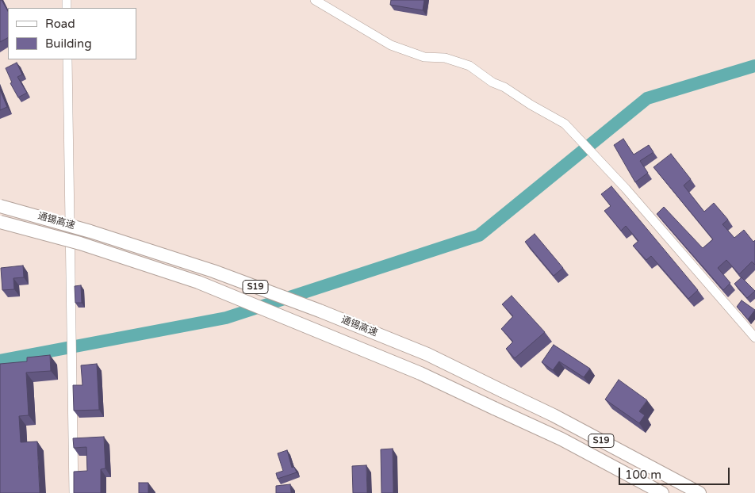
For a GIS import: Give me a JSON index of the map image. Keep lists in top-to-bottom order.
{
  "streets": {
    "highway": ["通锡高速", "S19"]
  },
  "legend": ["Road", "Building"],
  "scale_bar": "100 m"
}
